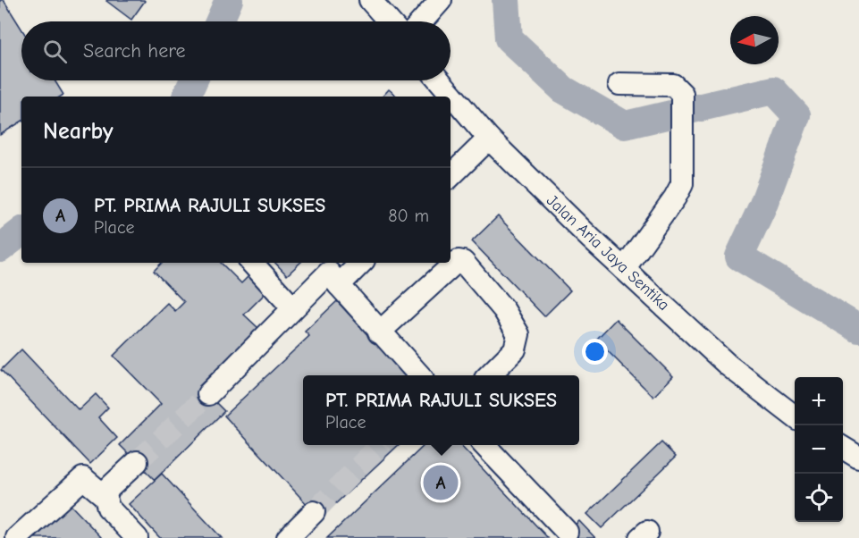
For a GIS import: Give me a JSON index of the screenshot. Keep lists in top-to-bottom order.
{
  "streets": {
    "street": ["Jalan Aria Jaya Sentika"]
  },
  "north": "left",
  "page": {
    "search": "Search here",
    "heading": "Nearby",
    "list": [
      {
        "mark": "A",
        "name": "PT. PRIMA RAJULI SUKSES",
        "note": "Place",
        "value": "80 m"
      }
    ],
    "popup": ["PT. PRIMA RAJULI SUKSES", "Place"],
    "map_buttons": ["+", "−"],
    "pins": "A"
  }
}
